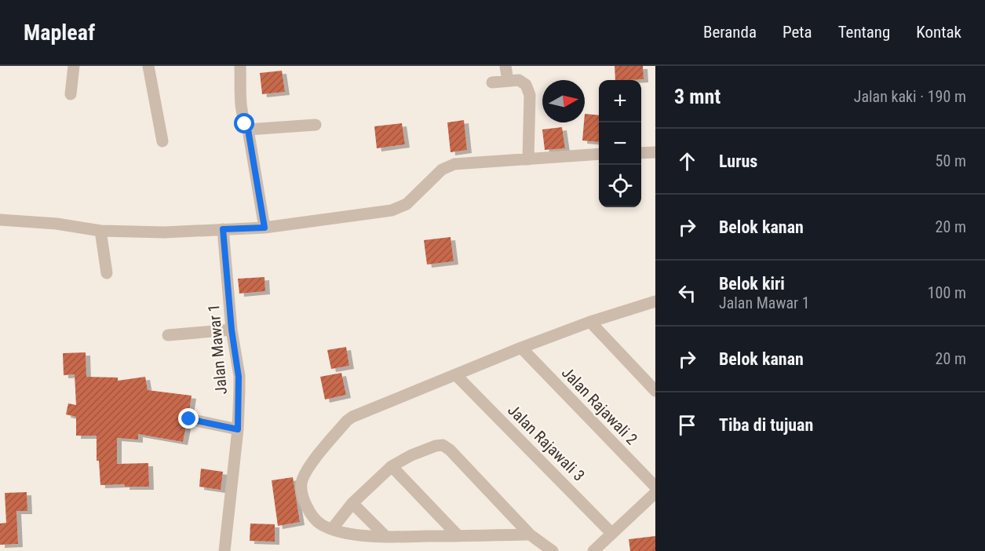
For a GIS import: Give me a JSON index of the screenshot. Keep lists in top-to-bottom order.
{
  "streets": {
    "street": ["Jalan Mawar 1", "Jalan Rajawali 2", "Jalan Rajawali 3"]
  },
  "north": "right",
  "page": {
    "header": "Mapleaf",
    "nav": [
      "Beranda",
      "Peta",
      "Tentang",
      "Kontak"
    ],
    "heading": ["3 mnt", "Jalan kaki · 190 m"],
    "map_buttons": ["+", "−"],
    "list": [
      ["Lurus", "50 m"],
      ["Belok kanan", "20 m"],
      ["Belok kiri", "Jalan Mawar 1", "100 m"],
      ["Belok kanan", "20 m"],
      "Tiba di tujuan"
    ]
  }
}
